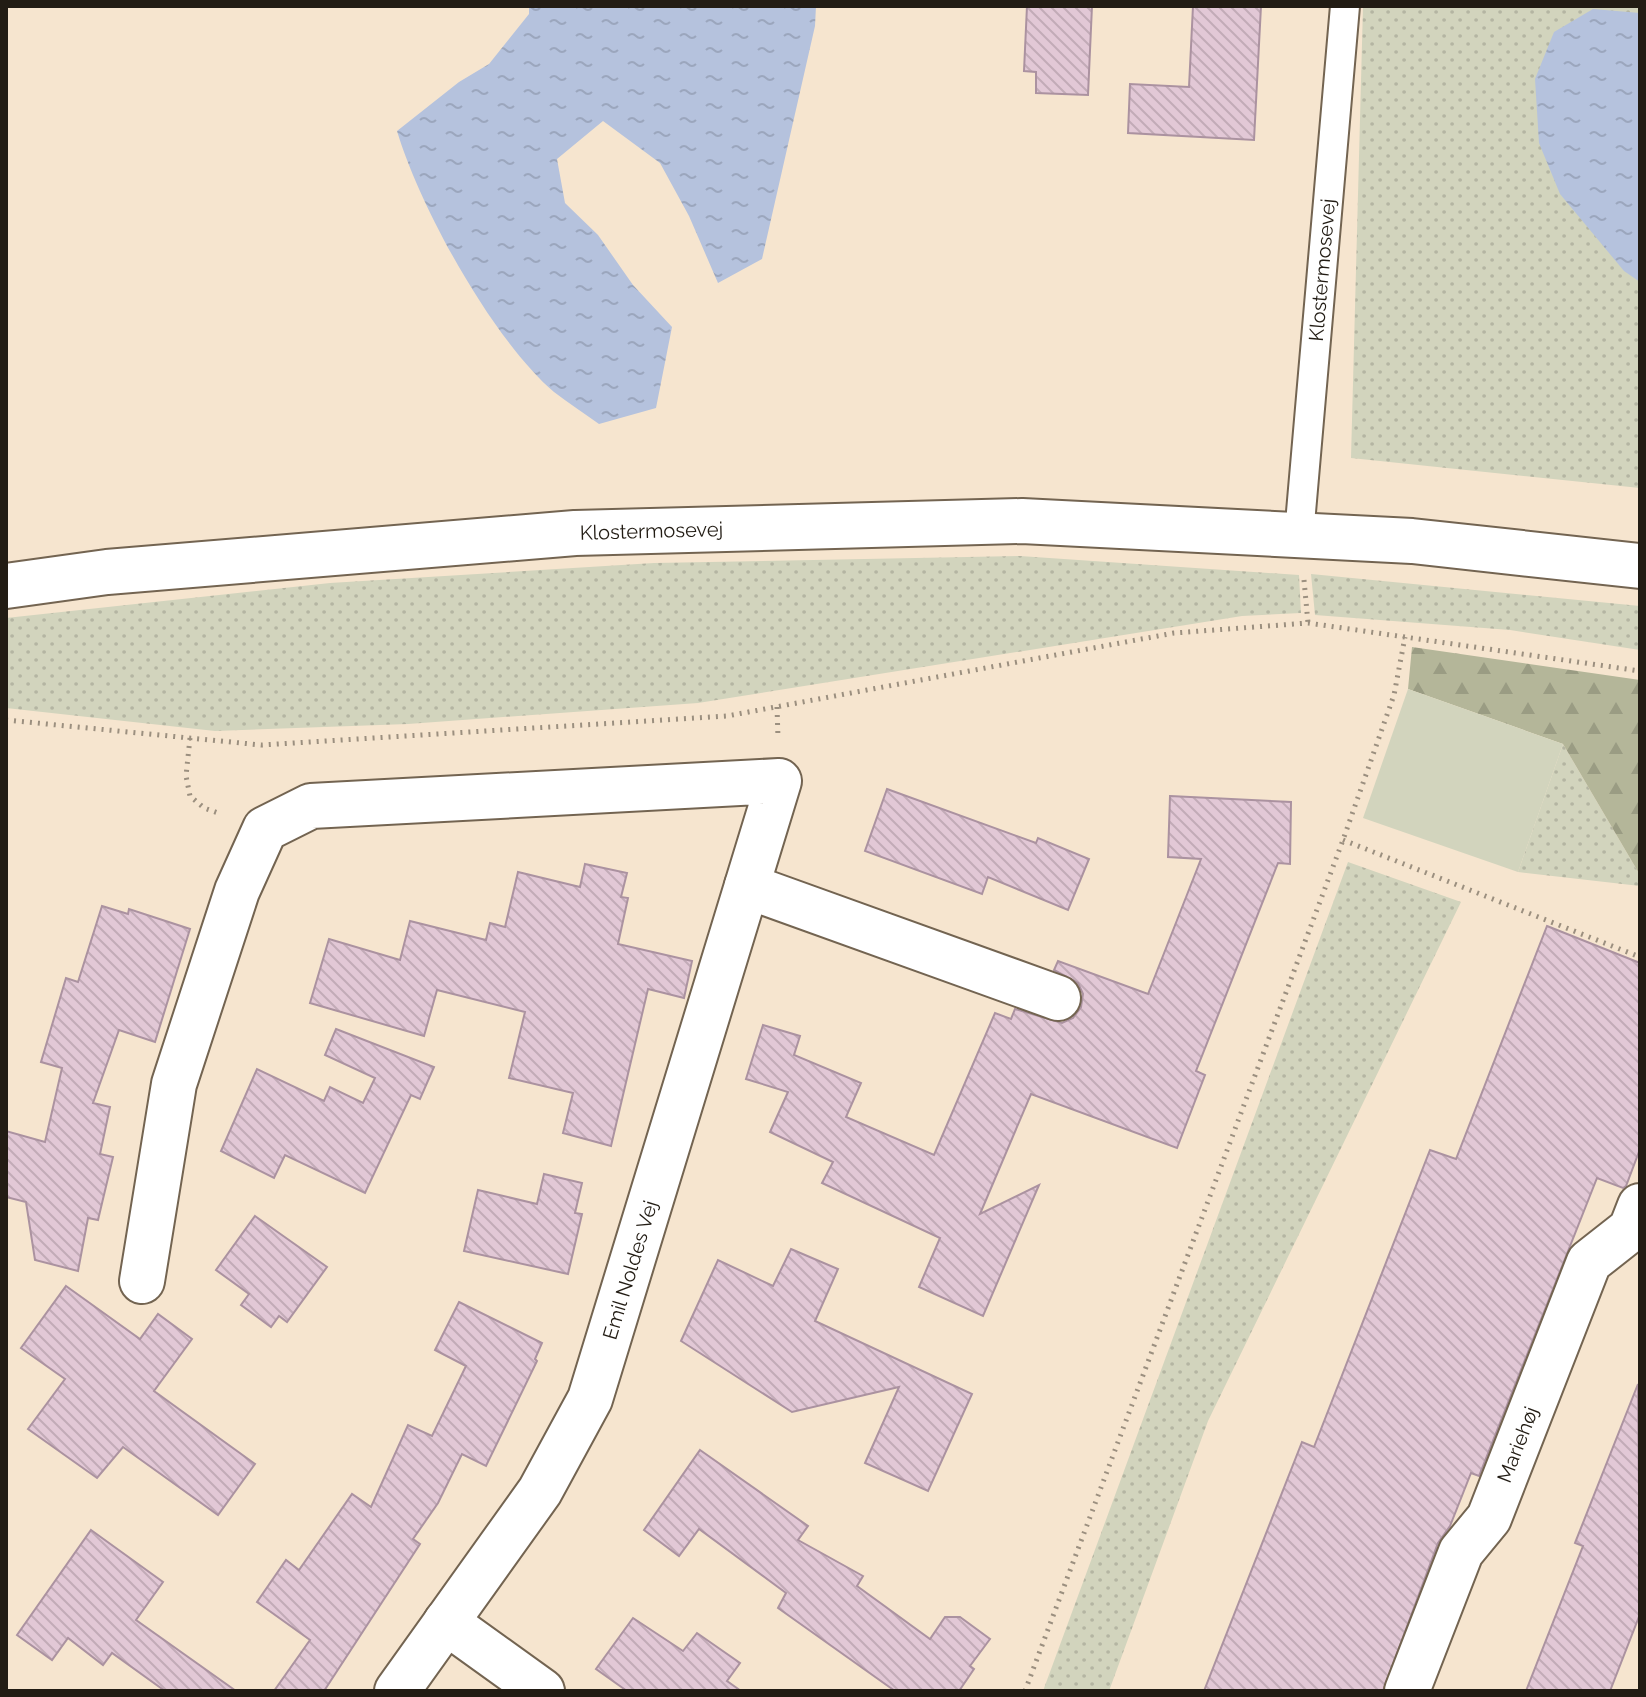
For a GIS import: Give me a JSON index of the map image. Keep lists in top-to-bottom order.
{
  "streets": {
    "street": ["Klostermosevej", "Emil Noldes Vej", "Mariehøj"]
  }
}
